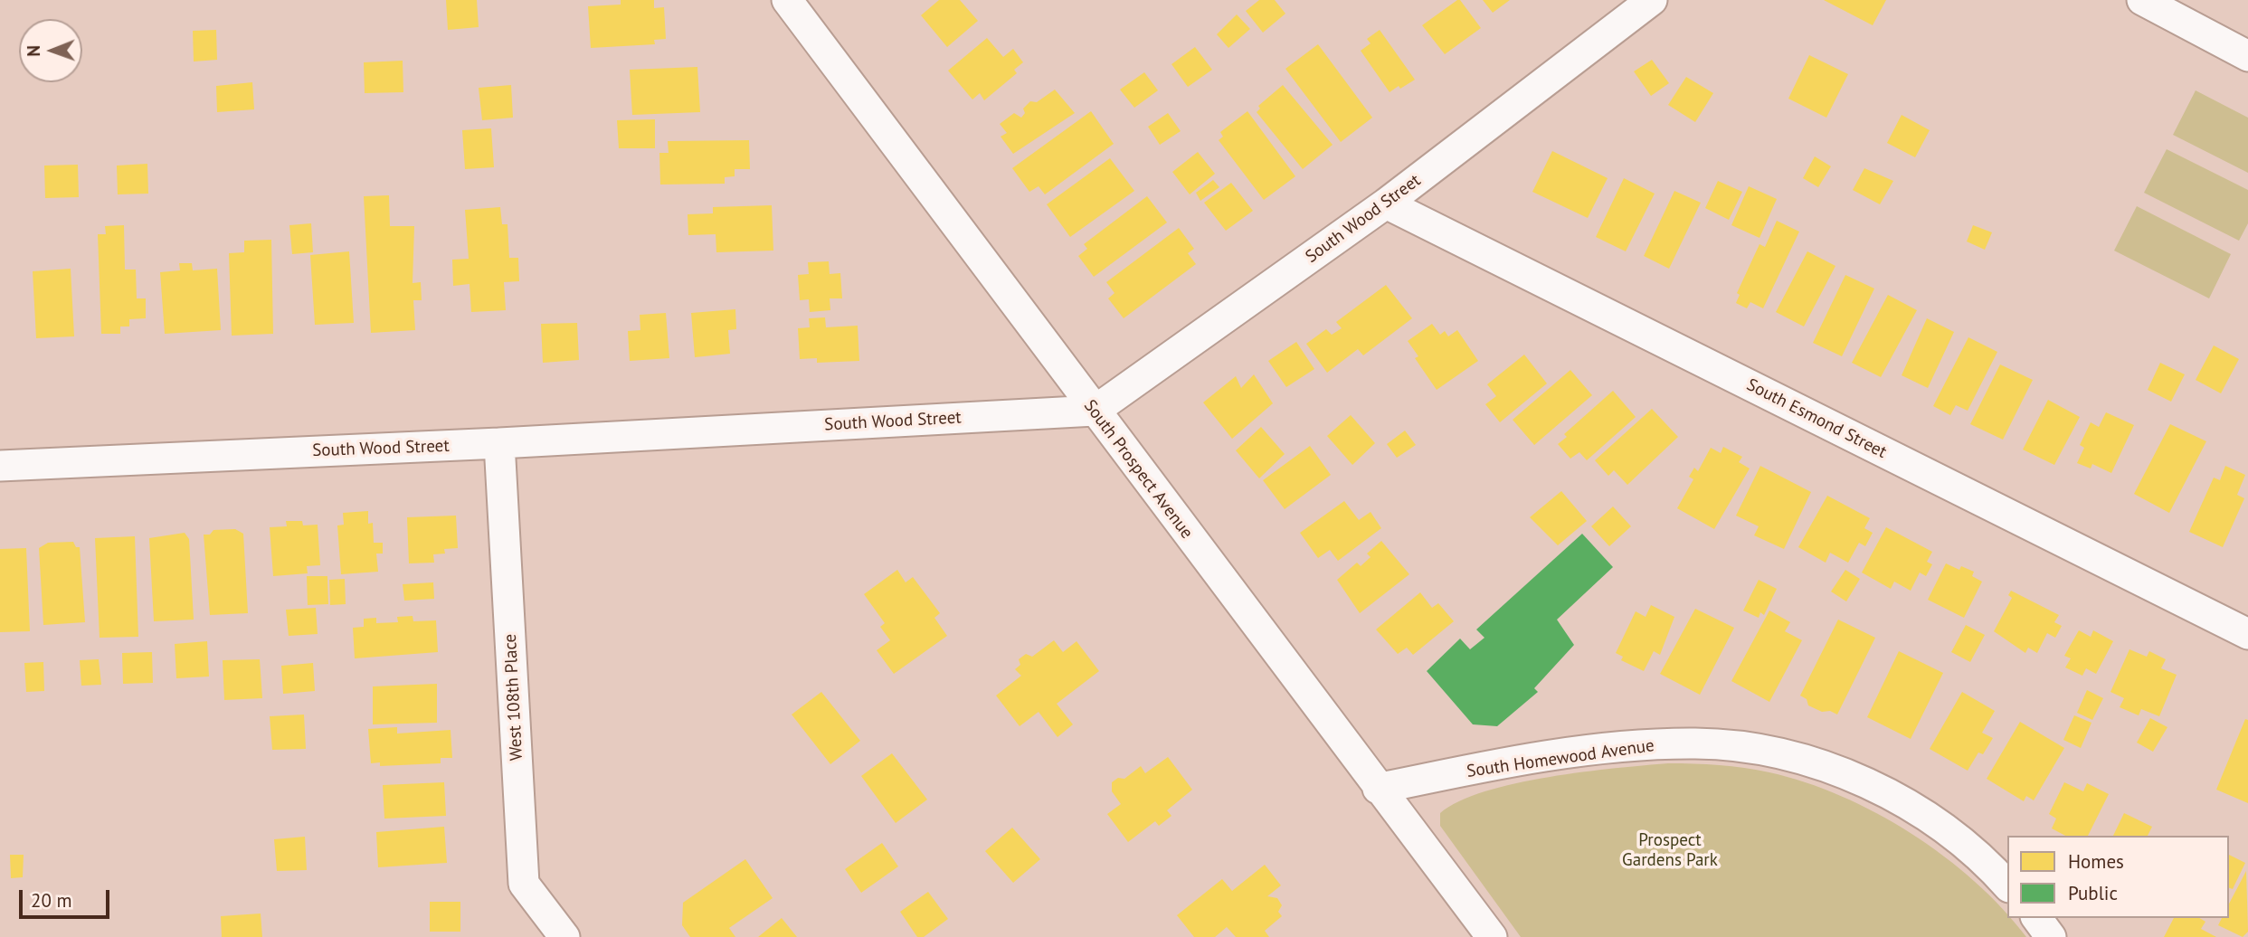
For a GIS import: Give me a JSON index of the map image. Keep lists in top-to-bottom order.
{
  "streets": {
    "street": [
      "South Wood Street",
      "South Esmond Street",
      "South Prospect Avenue",
      "West 108th Place",
      "South Homewood Avenue"
    ]
  },
  "crossings": [
    ["South Wood Street", "South Esmond Street"],
    ["South Wood Street", "South Prospect Avenue"],
    ["South Wood Street", "West 108th Place"],
    ["South Prospect Avenue", "South Homewood Avenue"]
  ],
  "parks": ["Prospect Gardens Park"],
  "legend": ["Homes", "Public"],
  "scale_bar": "20 m",
  "north": "left"
}
